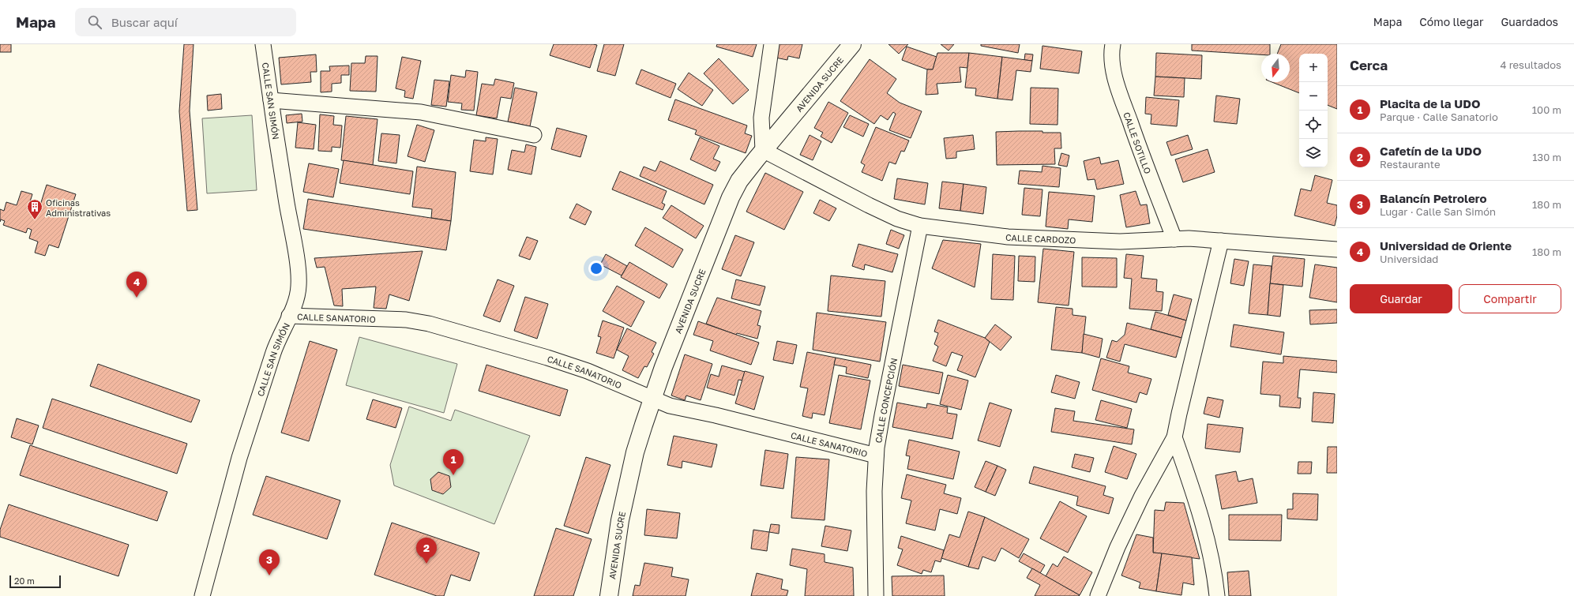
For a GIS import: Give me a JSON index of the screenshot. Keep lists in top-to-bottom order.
{
  "streets": {
    "street": [
      "AVENIDA SUCRE",
      "CALLE SAN SIMÓN",
      "CALLE SOTILLO",
      "CALLE CARDOZO",
      "CALLE SANATORIO",
      "CALLE CONCEPCIÓN"
    ]
  },
  "crossings": [
    ["AVENIDA SUCRE", "CALLE CARDOZO"],
    ["AVENIDA SUCRE", "CALLE SANATORIO"],
    ["CALLE SAN SIMÓN", "CALLE SANATORIO"],
    ["CALLE SOTILLO", "CALLE CARDOZO"],
    ["CALLE CARDOZO", "CALLE CONCEPCIÓN"],
    ["CALLE SANATORIO", "CALLE CONCEPCIÓN"]
  ],
  "places": {
    "building": ["Oficinas Administrativas"]
  },
  "scale_bar": "20 m",
  "north": "bottom",
  "page": {
    "header": "Mapa",
    "search": "Buscar aquí",
    "nav": ["Mapa", "Cómo llegar", "Guardados"],
    "heading": ["Cerca", "4 resultados"],
    "map_buttons": ["+", "−"],
    "list": [
      {
        "mark": "1",
        "name": "Placita de la UDO",
        "note": "Parque · Calle Sanatorio",
        "value": "100 m"
      },
      {
        "mark": "2",
        "name": "Cafetín de la UDO",
        "note": "Restaurante",
        "value": "130 m"
      },
      {
        "mark": "3",
        "name": "Balancín Petrolero",
        "note": "Lugar · Calle San Simón",
        "value": "180 m"
      },
      {
        "mark": "4",
        "name": "Universidad de Oriente",
        "note": "Universidad",
        "value": "180 m"
      }
    ],
    "pins": [
      "4",
      "1",
      "2",
      "3"
    ],
    "buttons": ["Guardar", "Compartir"],
    "scale": "20 m"
  }
}
